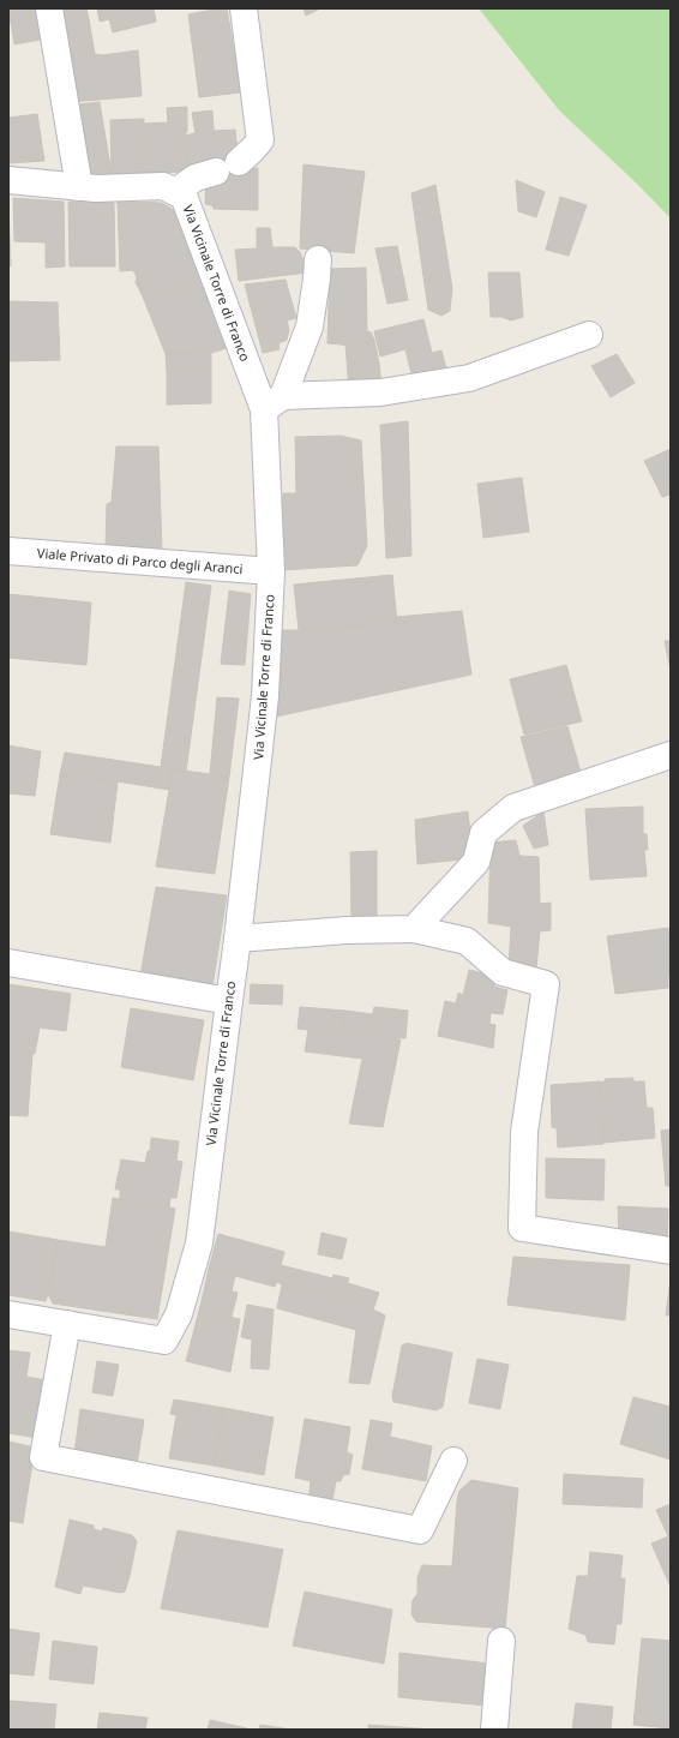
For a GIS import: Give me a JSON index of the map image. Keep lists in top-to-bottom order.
{
  "streets": {
    "street": ["Via Vicinale Torre di Franco", "Viale Privato di Parco degli Aranci"]
  },
  "crossings": [
    ["Via Vicinale Torre di Franco", "Viale Privato di Parco degli Aranci"]
  ]
}
